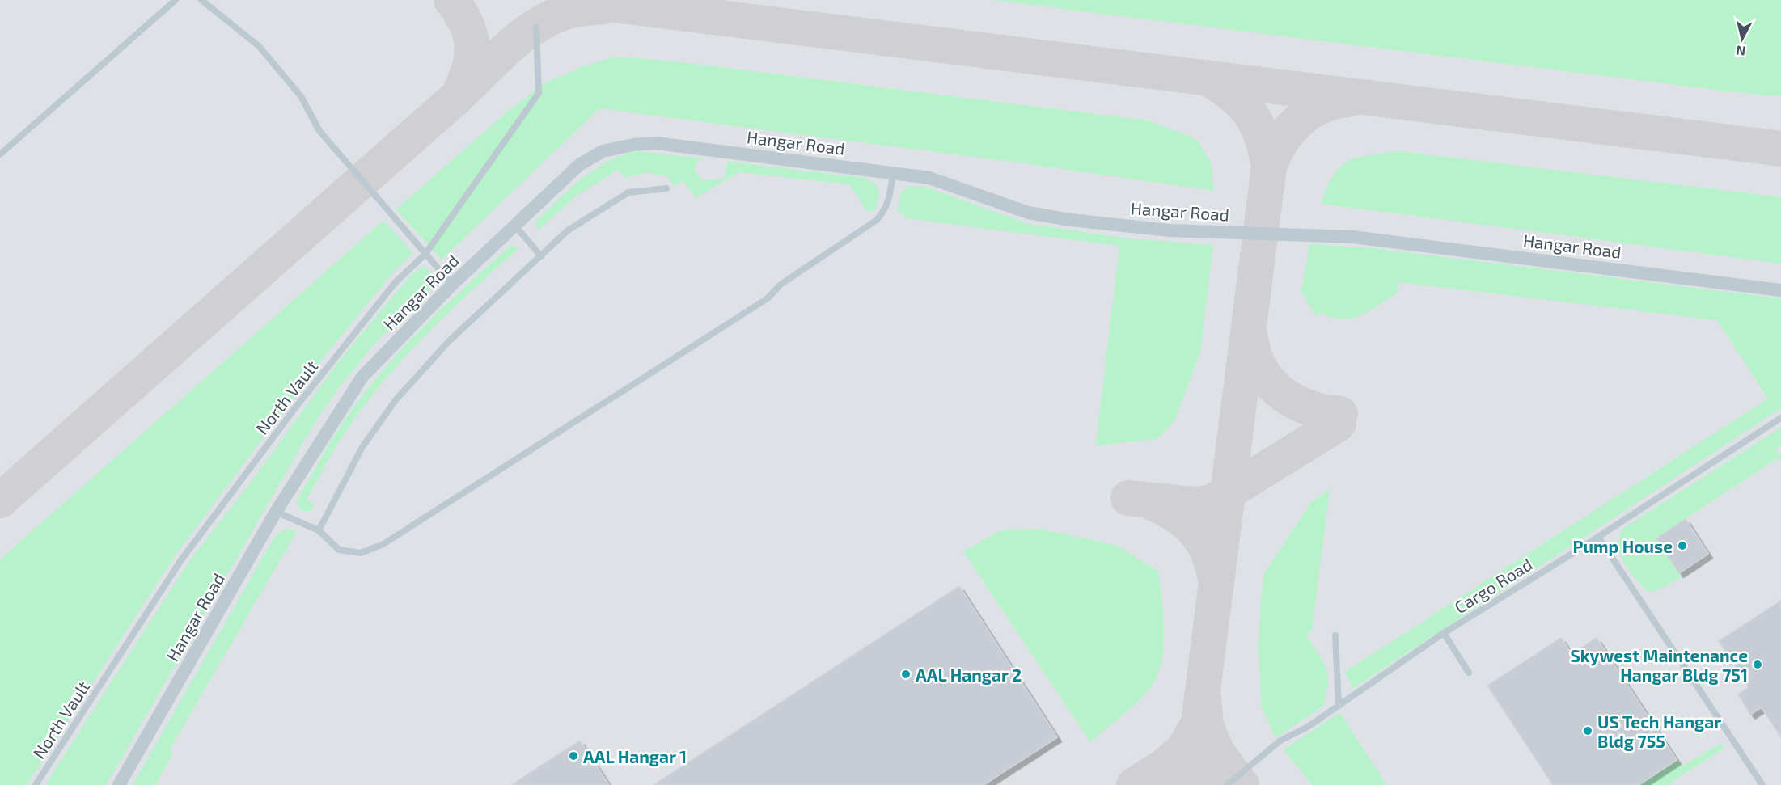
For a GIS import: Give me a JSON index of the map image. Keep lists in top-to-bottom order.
{
  "streets": {
    "street": ["Hangar Road"],
    "lane": ["North Vault", "Cargo Road"]
  },
  "places": [
    "Pump House",
    "Skywest Maintenance Hangar Bldg 751",
    "AAL Hangar 2",
    "US Tech Hangar Bldg 755",
    "AAL Hangar 1"
  ],
  "north": "bottom"
}
